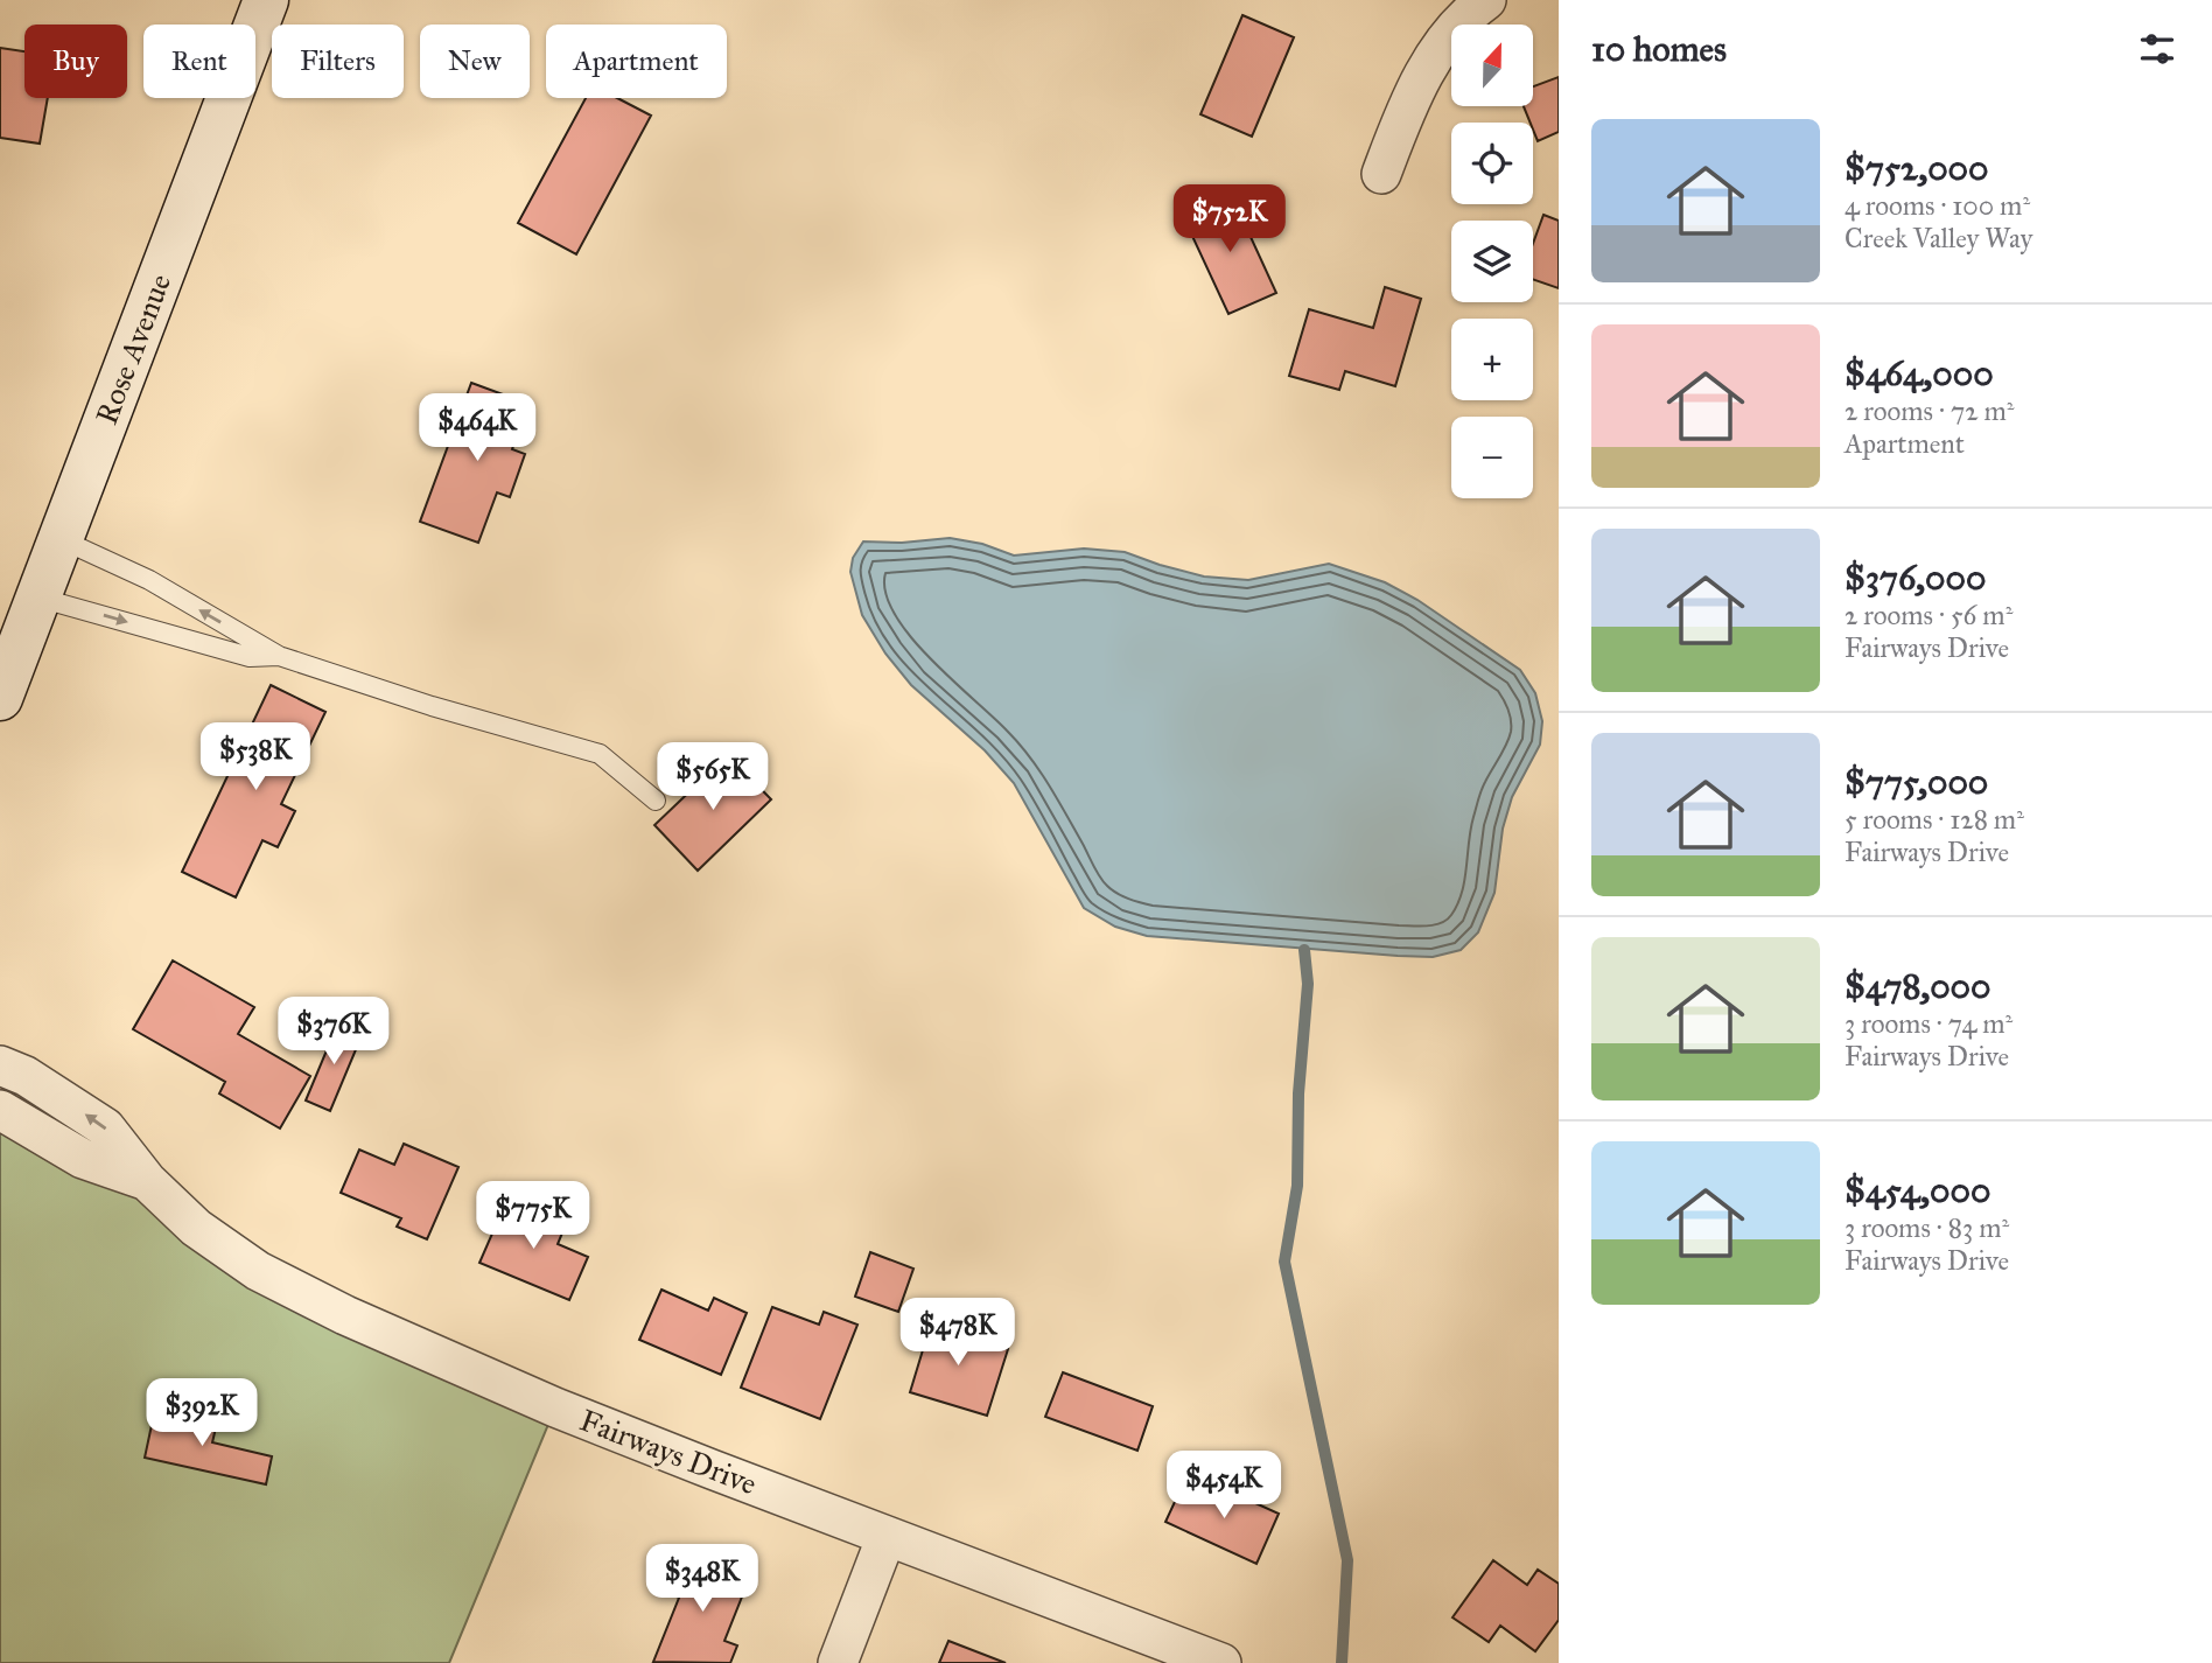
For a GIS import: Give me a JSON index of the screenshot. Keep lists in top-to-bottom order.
{
  "streets": {
    "street": ["Rose Avenue", "Fairways Drive"]
  },
  "north": "top",
  "page": {
    "heading": "10 homes",
    "map_buttons": ["+", "−"],
    "chip": [
      "Buy",
      "Rent",
      "Filters",
      "New",
      "Apartment"
    ],
    "list": [
      {
        "name": "$752,000",
        "note": "4 rooms · 100 m² · Creek Valley Way"
      },
      {
        "name": "$464,000",
        "note": "2 rooms · 72 m² · Apartment"
      },
      {
        "name": "$376,000",
        "note": "2 rooms · 56 m² · Fairways Drive"
      },
      {
        "name": "$775,000",
        "note": "5 rooms · 128 m² · Fairways Drive"
      },
      {
        "name": "$478,000",
        "note": "3 rooms · 74 m² · Fairways Drive"
      },
      {
        "name": "$454,000",
        "note": "3 rooms · 83 m² · Fairways Drive"
      }
    ],
    "price": [
      "$752K",
      "$464K",
      "$538K",
      "$565K",
      "$376K",
      "$775K",
      "$478K",
      "$392K",
      "$454K",
      "$348K"
    ]
  }
}
